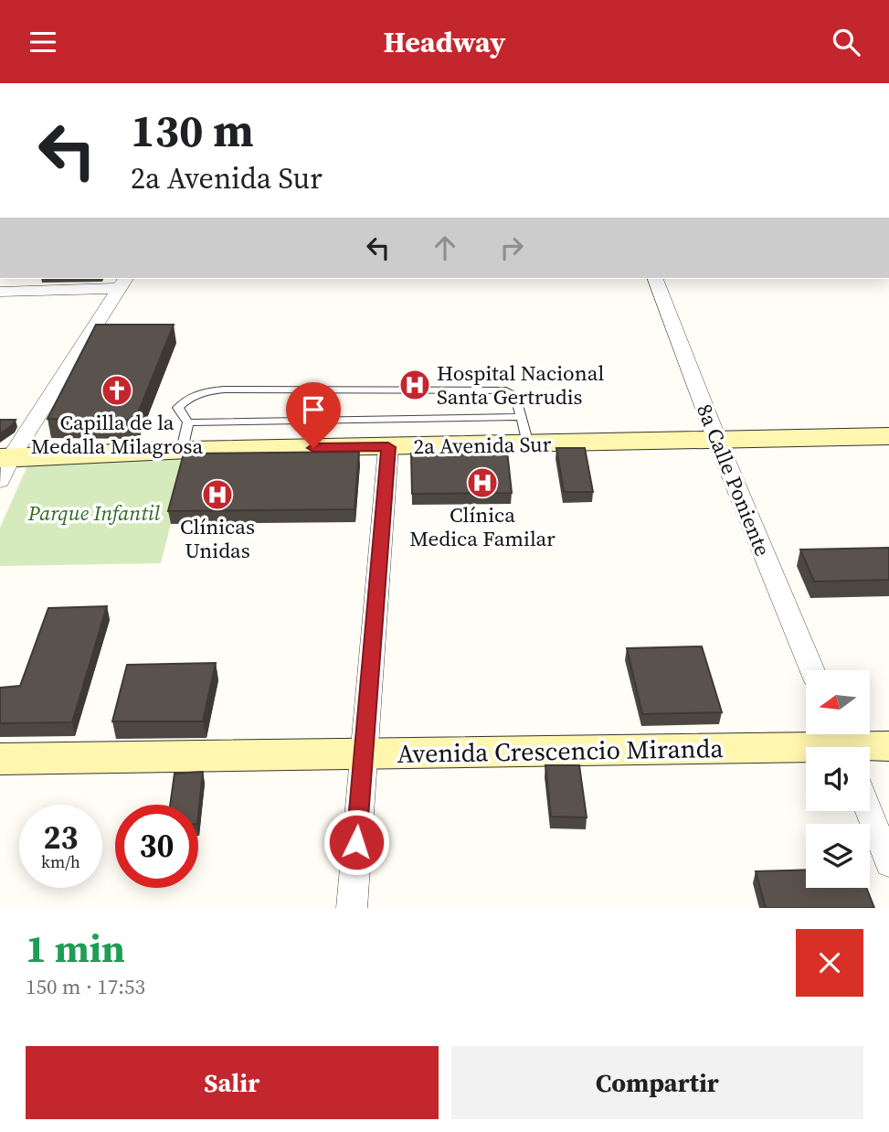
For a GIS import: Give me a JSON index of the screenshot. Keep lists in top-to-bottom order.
{
  "streets": {
    "main road": ["2a Avenida Sur", "Avenida Crescencio Miranda"],
    "street": ["8a Calle Poniente"]
  },
  "crossings": [
    ["2a Avenida Sur", "8a Calle Poniente"]
  ],
  "parks": ["Parque Infantil"],
  "places": {
    "hospital": ["Hospital Nacional Santa Gertrudis", "Clínica Medica Familar", "Clínicas Unidas"],
    "church": ["Capilla de la Medalla Milagrosa"]
  },
  "north": "left",
  "page": {
    "header": "Headway",
    "turn": ["130 m", "2a Avenida Sur"],
    "speed": "23 km/h",
    "limit": "30",
    "heading": ["1 min", "150 m · 17:53"],
    "buttons": ["Salir", "Compartir"]
  }
}
